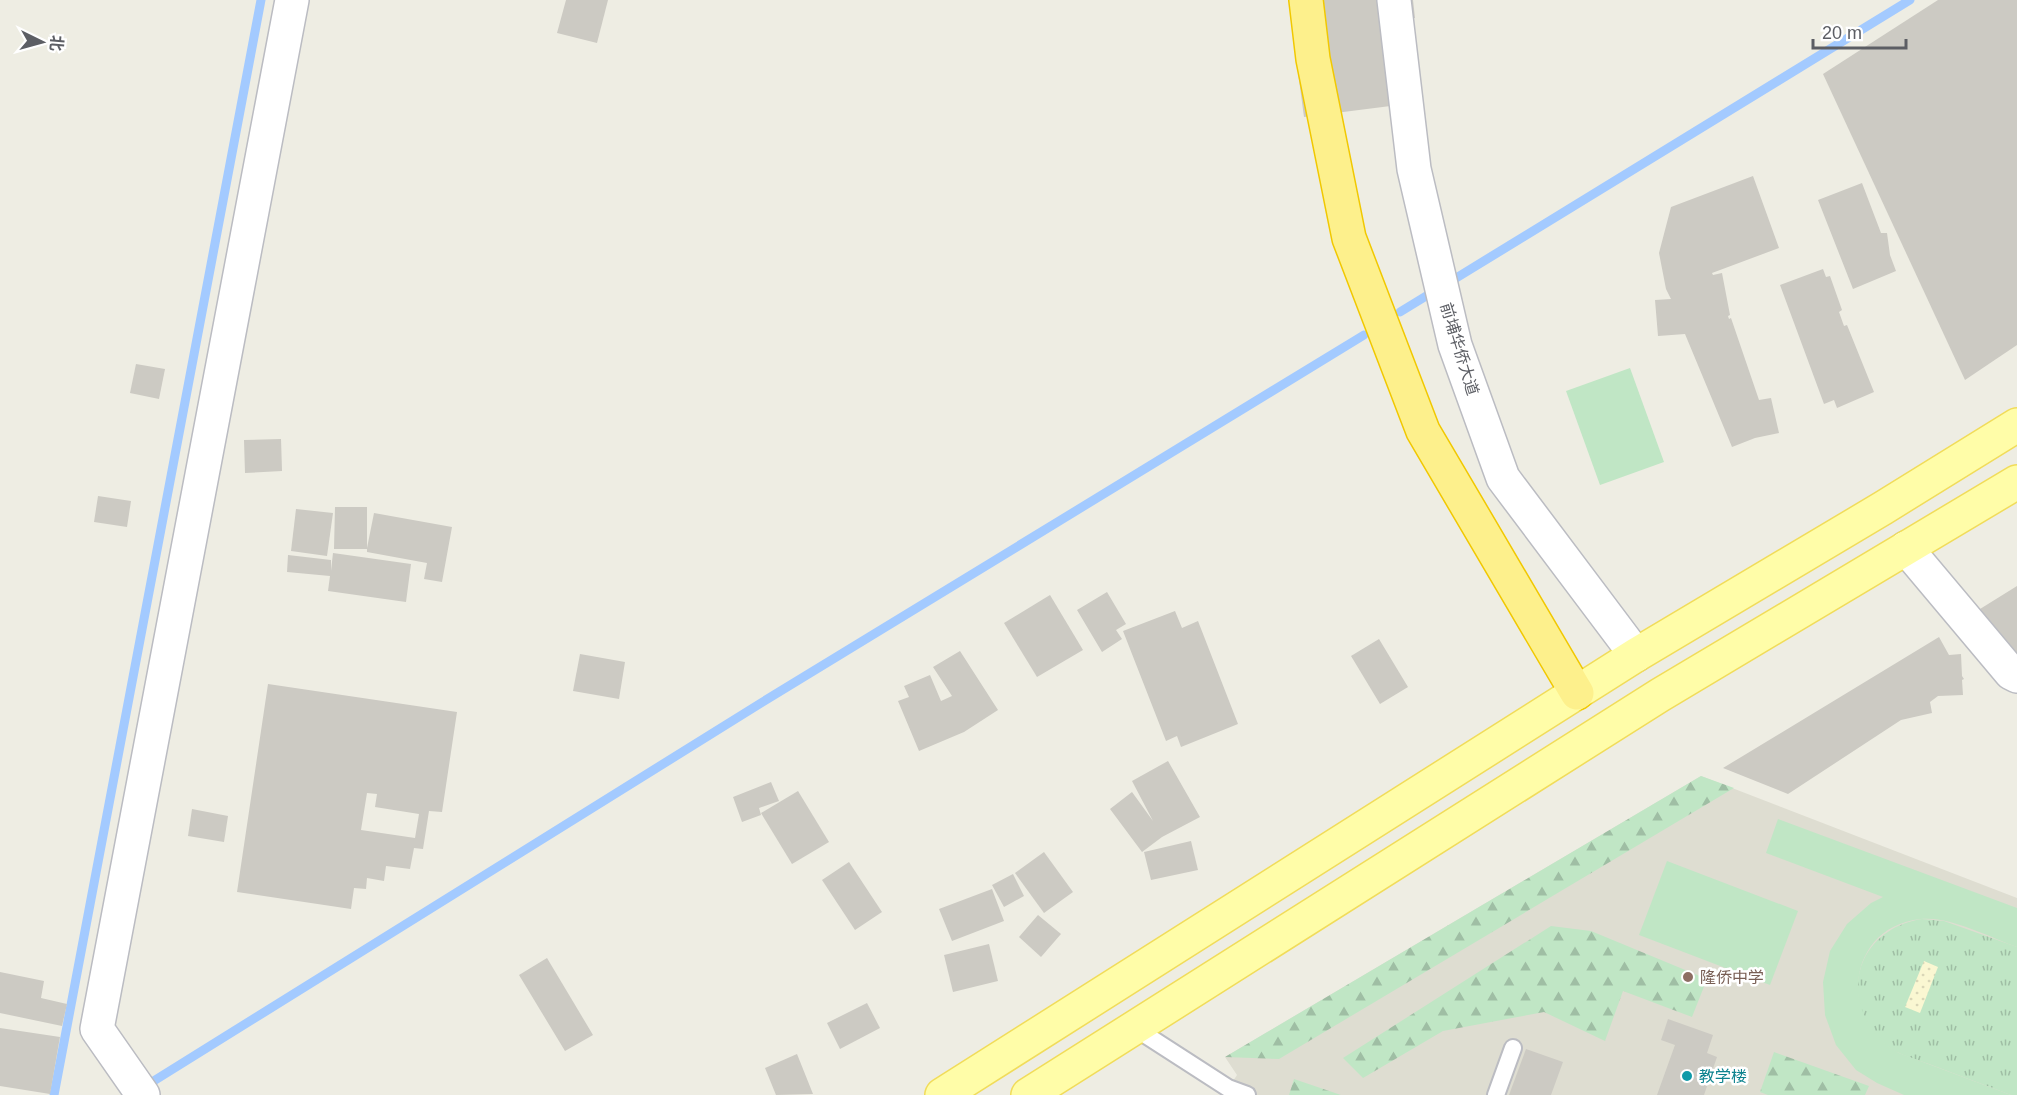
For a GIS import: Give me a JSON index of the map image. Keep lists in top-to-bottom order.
{
  "streets": {
    "street": ["前埔华侨大道"]
  },
  "places": ["隆侨中学", "教学楼"],
  "scale_bar": "20 m",
  "north": "right"
}
